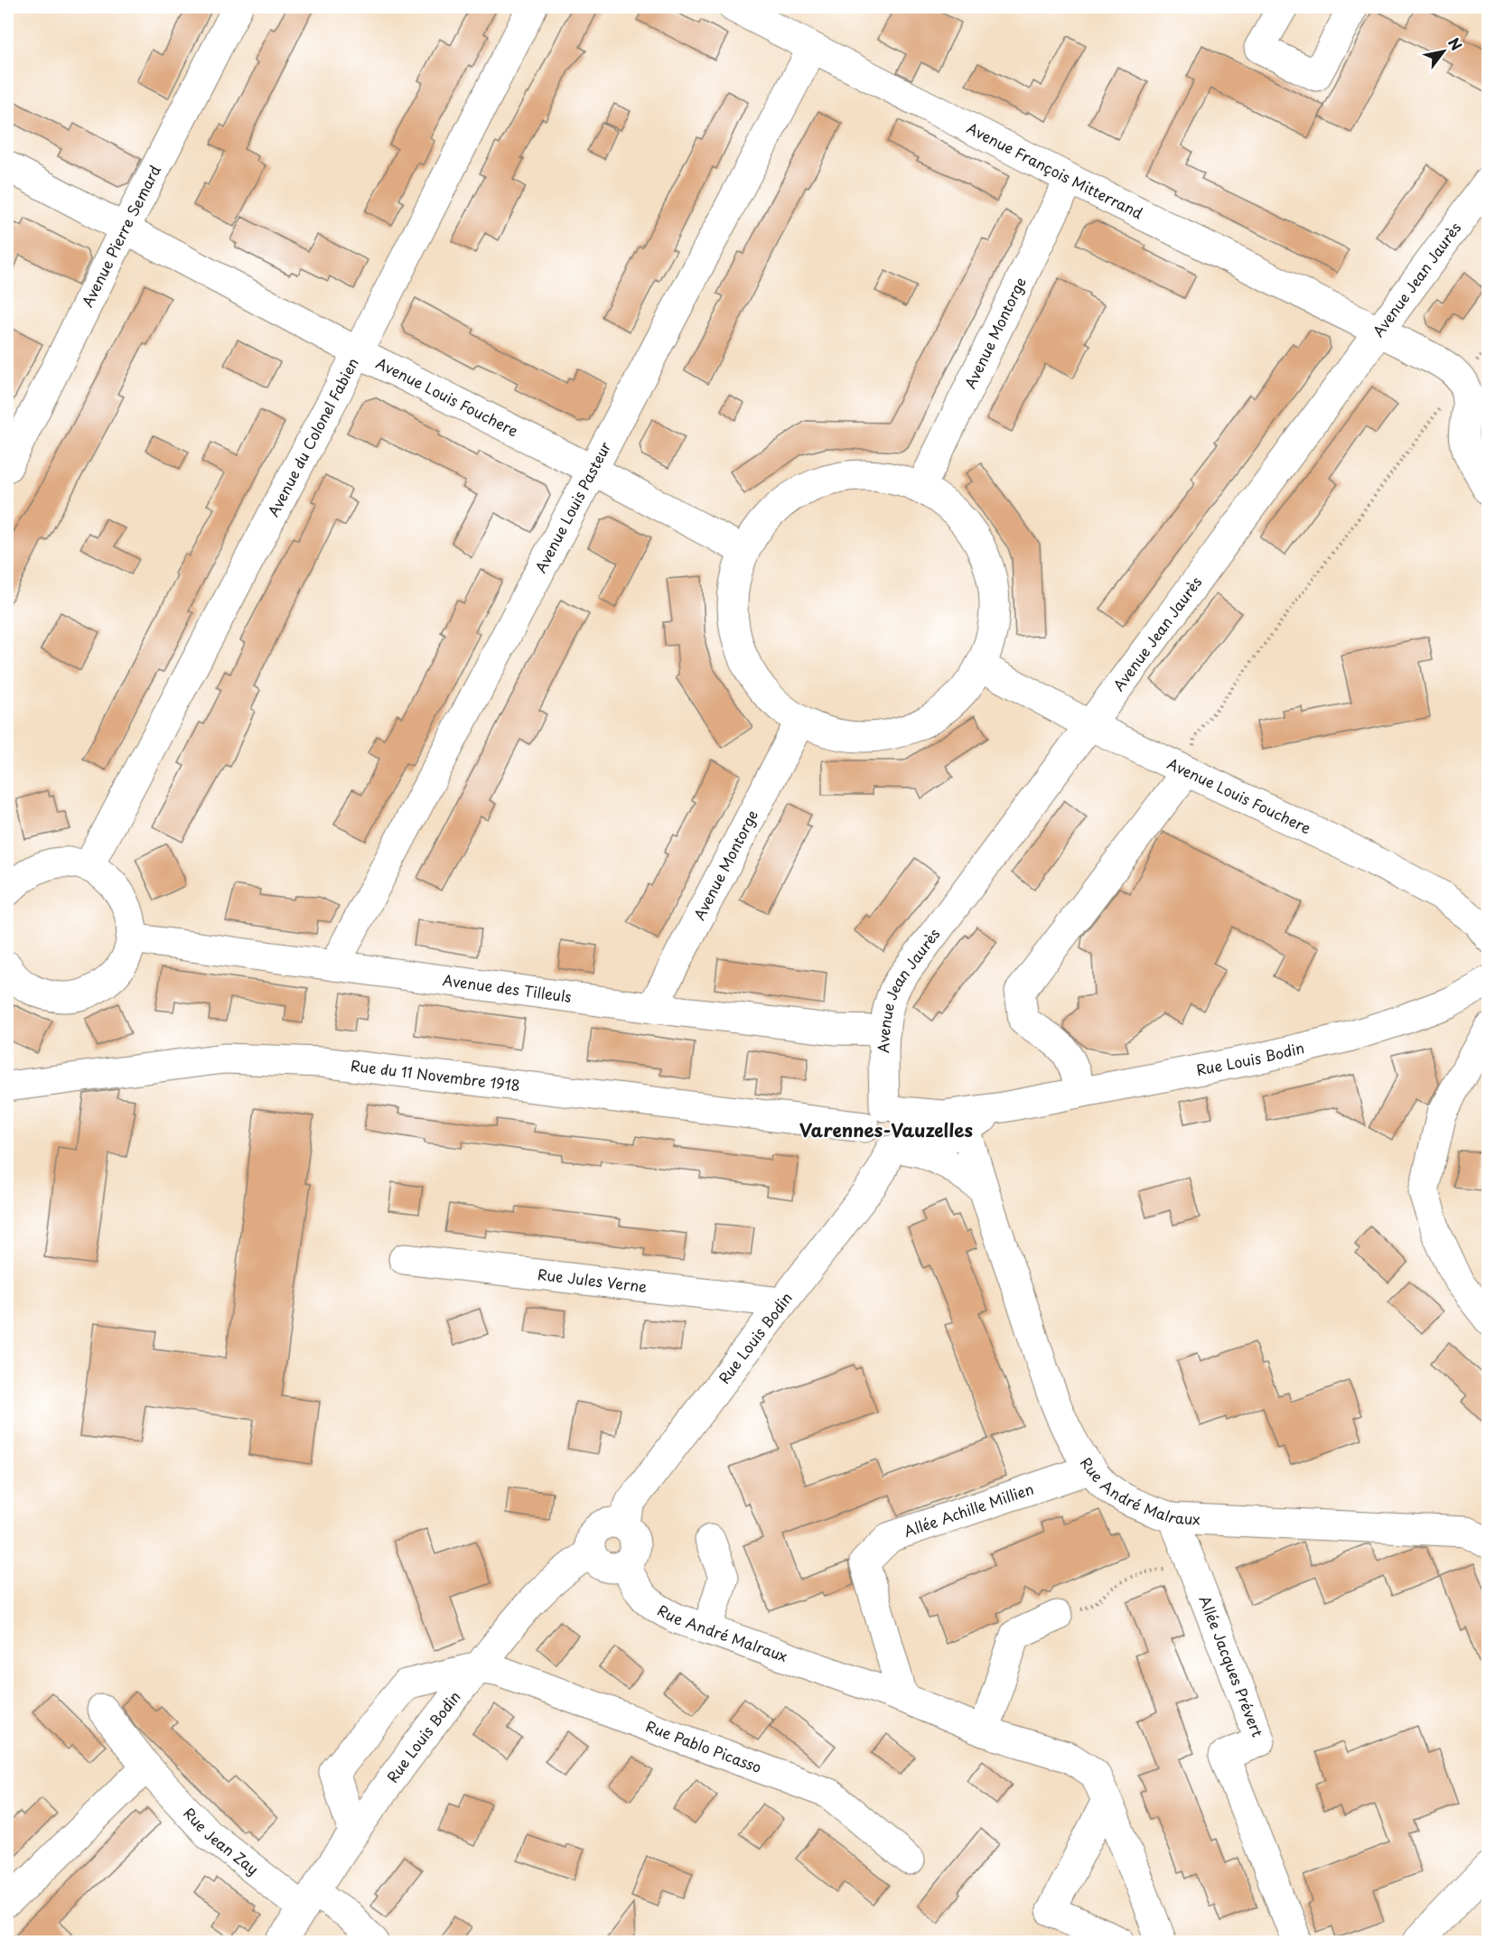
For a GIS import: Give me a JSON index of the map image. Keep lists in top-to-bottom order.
{
  "streets": {
    "street": [
      "Avenue François Mitterrand",
      "Avenue Pierre Semard",
      "Avenue Jean Jaurès",
      "Avenue Montorge",
      "Avenue Louis Fouchere",
      "Avenue du Colonel Fabien",
      "Avenue Louis Pasteur",
      "Avenue des Tilleuls",
      "Rue Louis Bodin",
      "Rue du 11 Novembre 1918",
      "Rue Jules Verne",
      "Rue André Malraux",
      "Allée Achille Millien",
      "Allée Jacques Prévert",
      "Rue Pablo Picasso",
      "Rue Jean Zay"
    ]
  },
  "crossings": [
    ["Avenue François Mitterrand", "Avenue Jean Jaurès"],
    ["Avenue François Mitterrand", "Avenue Montorge"],
    ["Avenue François Mitterrand", "Avenue Louis Pasteur"],
    ["Avenue Pierre Semard", "Avenue Louis Fouchere"],
    ["Avenue Jean Jaurès", "Avenue Louis Fouchere"],
    ["Avenue Jean Jaurès", "Avenue des Tilleuls"],
    ["Avenue Jean Jaurès", "Rue Louis Bodin"],
    ["Avenue Jean Jaurès", "Rue du 11 Novembre 1918"],
    ["Avenue Montorge", "Avenue des Tilleuls"],
    ["Avenue Louis Fouchere", "Avenue du Colonel Fabien"],
    ["Avenue Louis Fouchere", "Avenue Louis Pasteur"],
    ["Avenue Louis Pasteur", "Avenue des Tilleuls"],
    ["Rue Louis Bodin", "Rue du 11 Novembre 1918"],
    ["Rue Louis Bodin", "Rue Jules Verne"],
    ["Rue Louis Bodin", "Rue André Malraux"],
    ["Rue Louis Bodin", "Rue Pablo Picasso"],
    ["Rue Louis Bodin", "Rue Jean Zay"],
    ["Rue André Malraux", "Allée Achille Millien"],
    ["Rue André Malraux", "Allée Jacques Prévert"]
  ],
  "districts": ["Varennes-Vauzelles"],
  "north": "top right"
}
